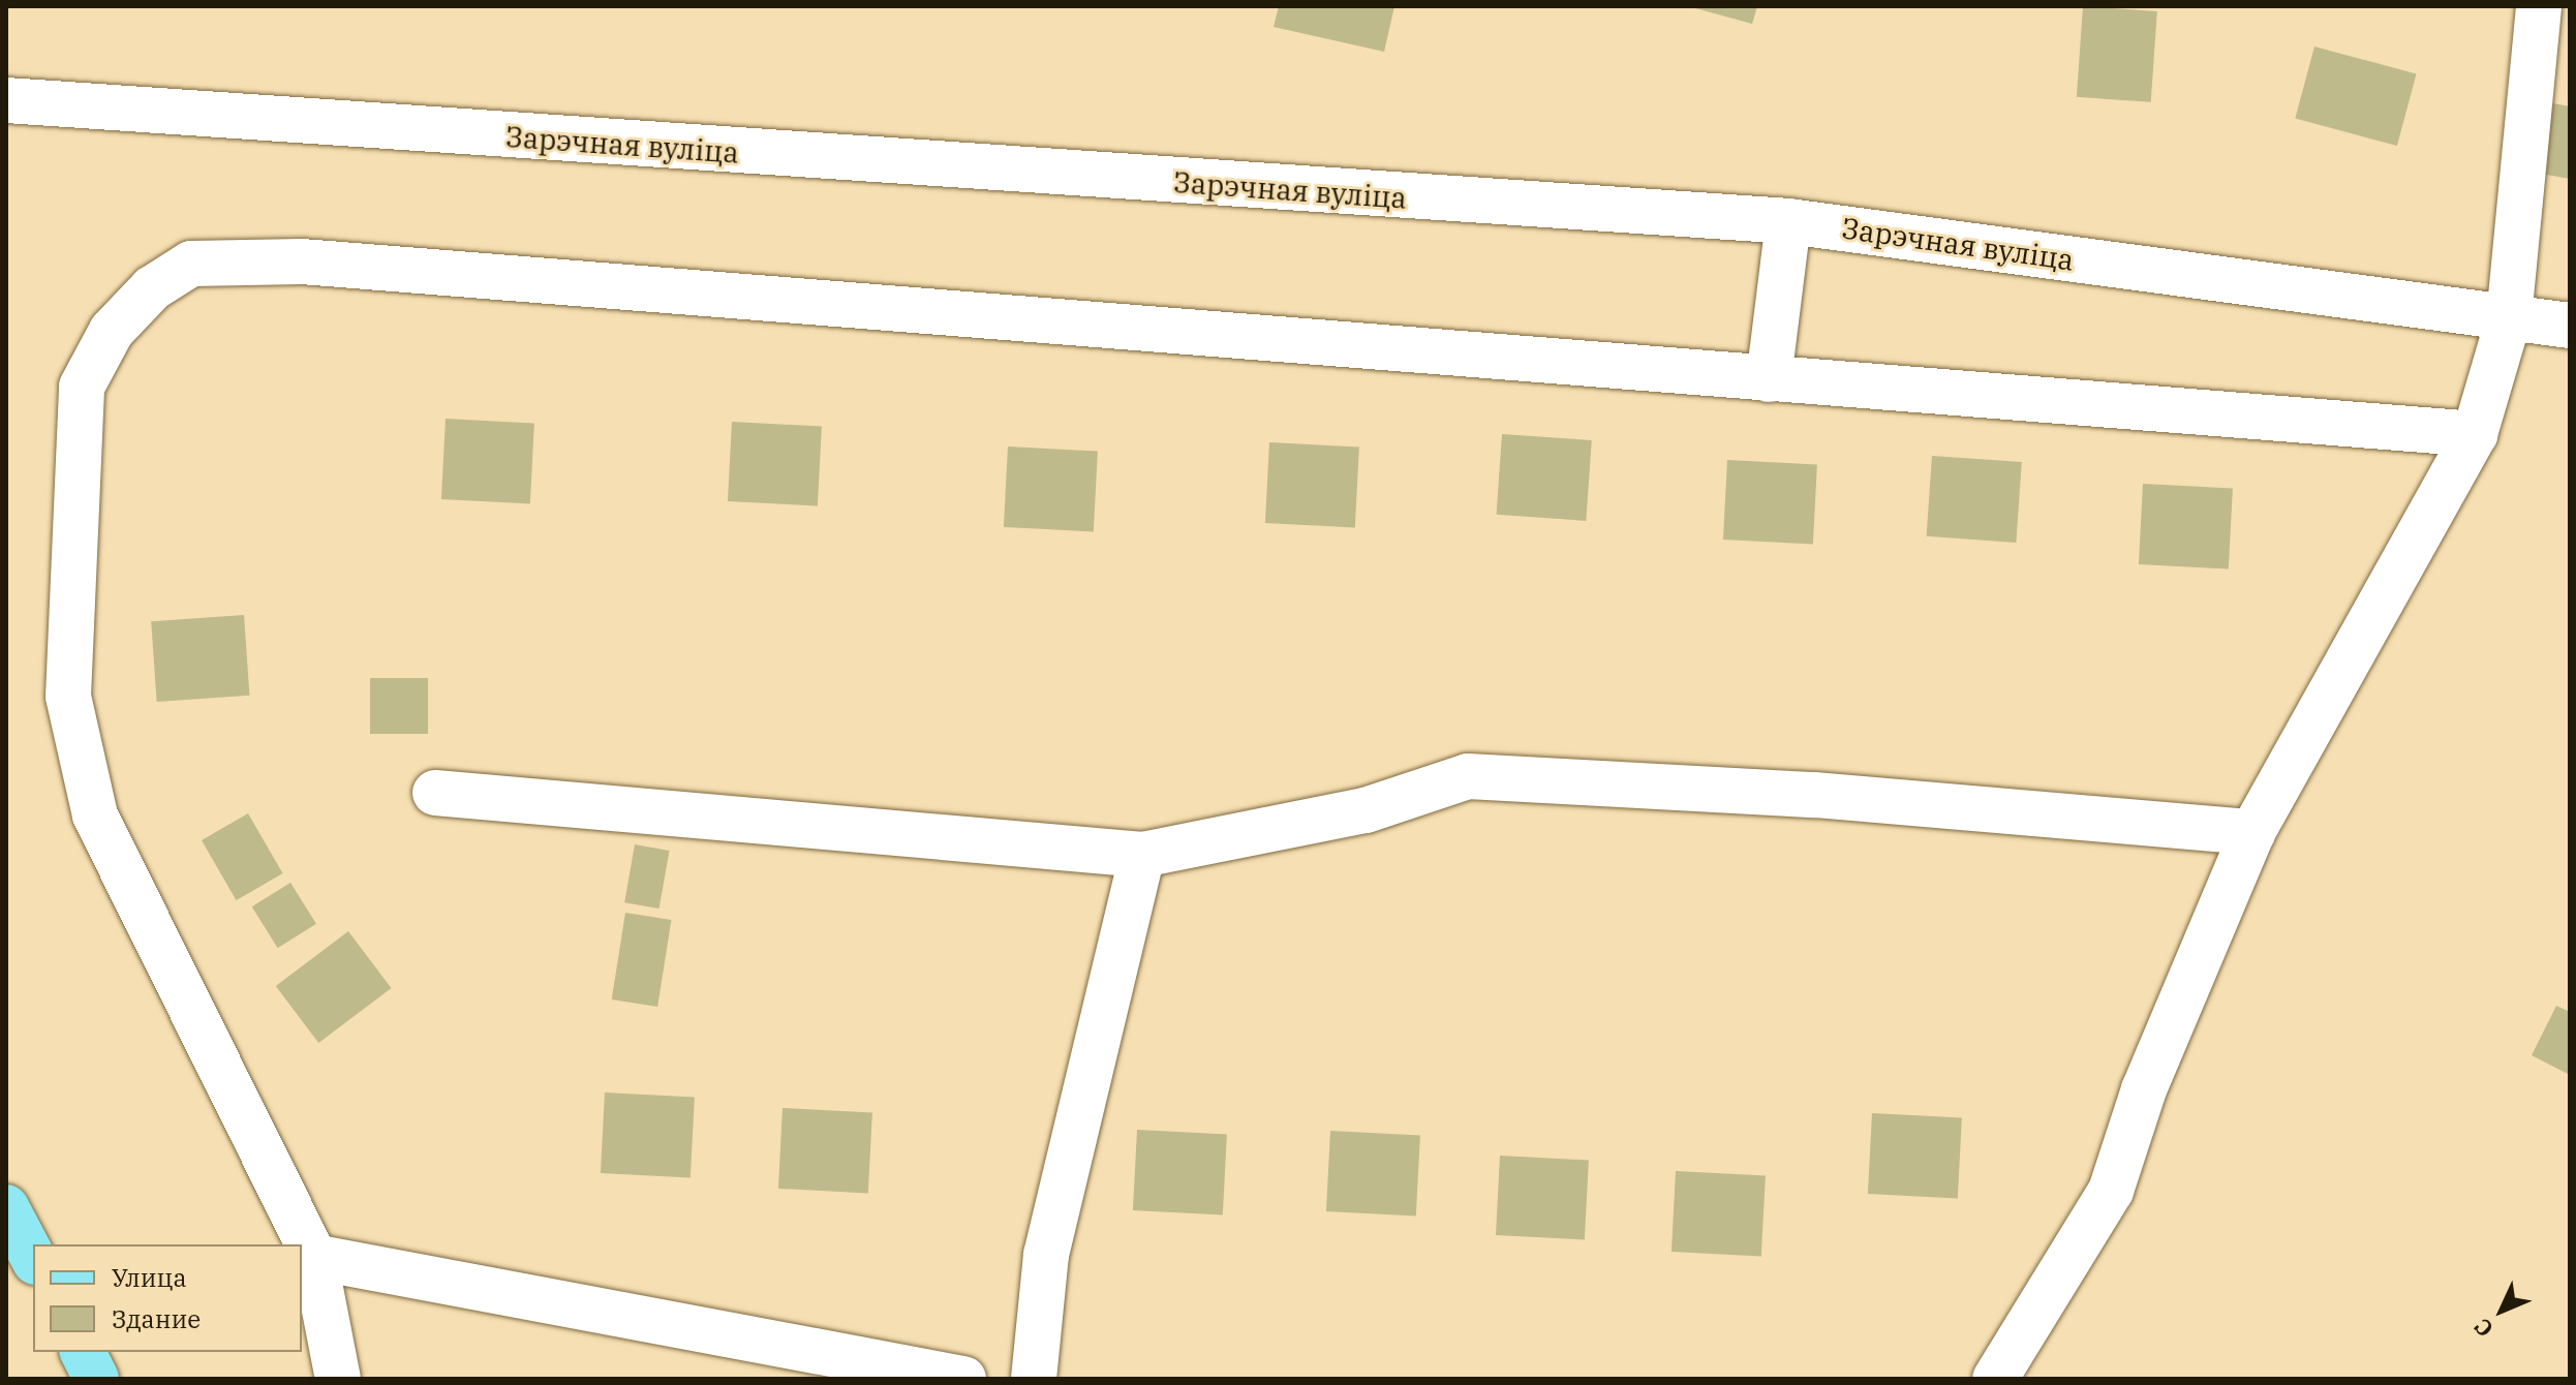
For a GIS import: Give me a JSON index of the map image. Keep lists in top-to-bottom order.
{
  "streets": {
    "street": ["Зарэчная вуліца"]
  },
  "legend": ["Улица", "Здание"],
  "north": "bottom left"
}
